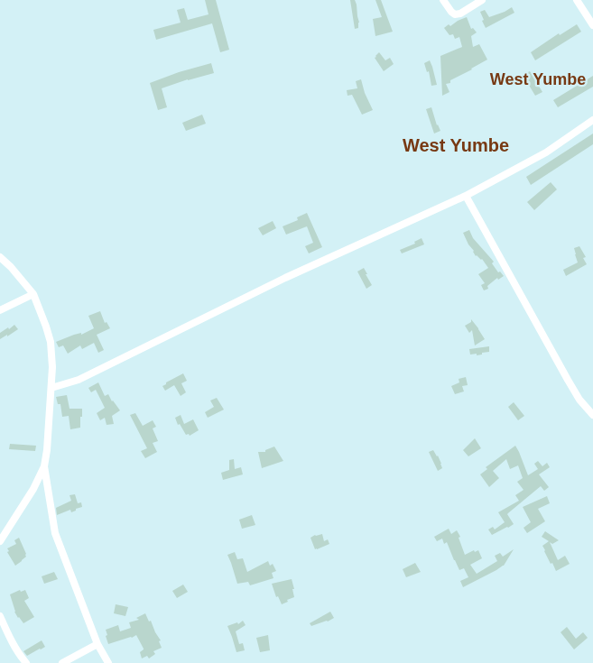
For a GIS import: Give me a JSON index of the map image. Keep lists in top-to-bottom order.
{
  "districts": ["West Yumbe", "West Yumbe"]
}
